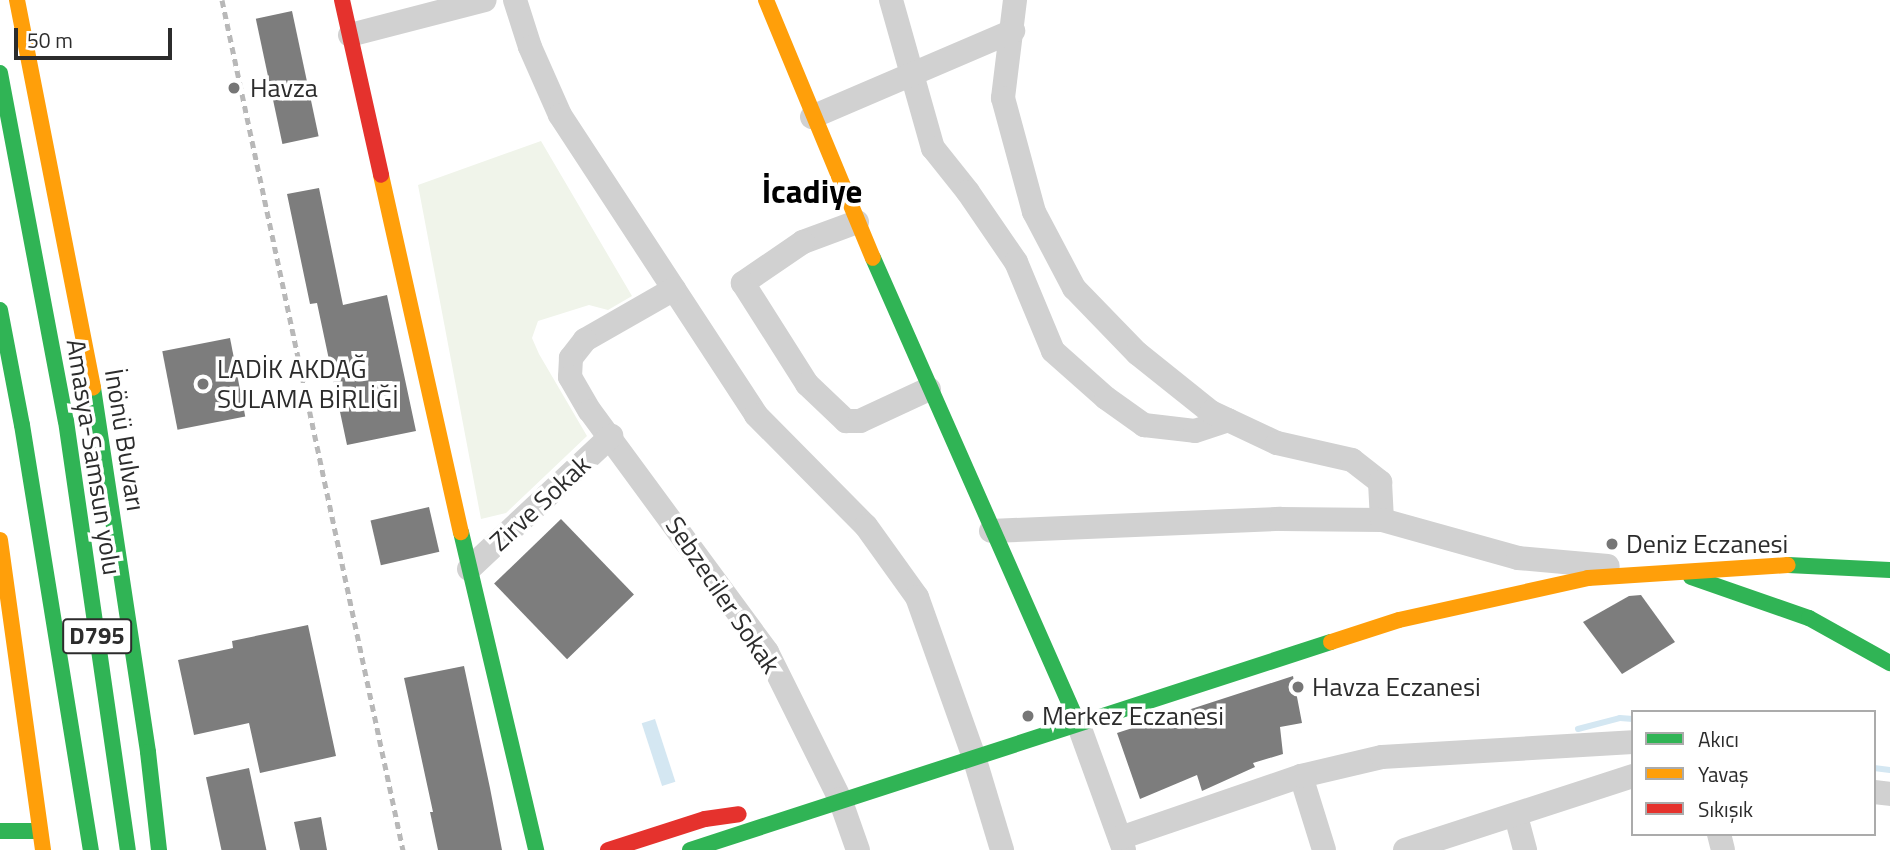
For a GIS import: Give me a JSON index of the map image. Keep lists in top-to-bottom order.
{
  "streets": {
    "main road": ["İnönü Bulvarı", "Amasya-Samsun yolu", "D795"],
    "street": ["Zirve Sokak", "Sebzeciler Sokak"]
  },
  "crossings": [
    ["Zirve Sokak", "Sebzeciler Sokak"]
  ],
  "districts": ["İcadiye"],
  "places": [
    "Havza",
    "LADİK AKDAĞ SULAMA BİRLİĞİ",
    "Deniz Eczanesi",
    "Havza Eczanesi",
    "Merkez Eczanesi"
  ],
  "legend": ["Akıcı", "Yavaş", "Sıkışık"],
  "scale_bar": "50 m"
}
